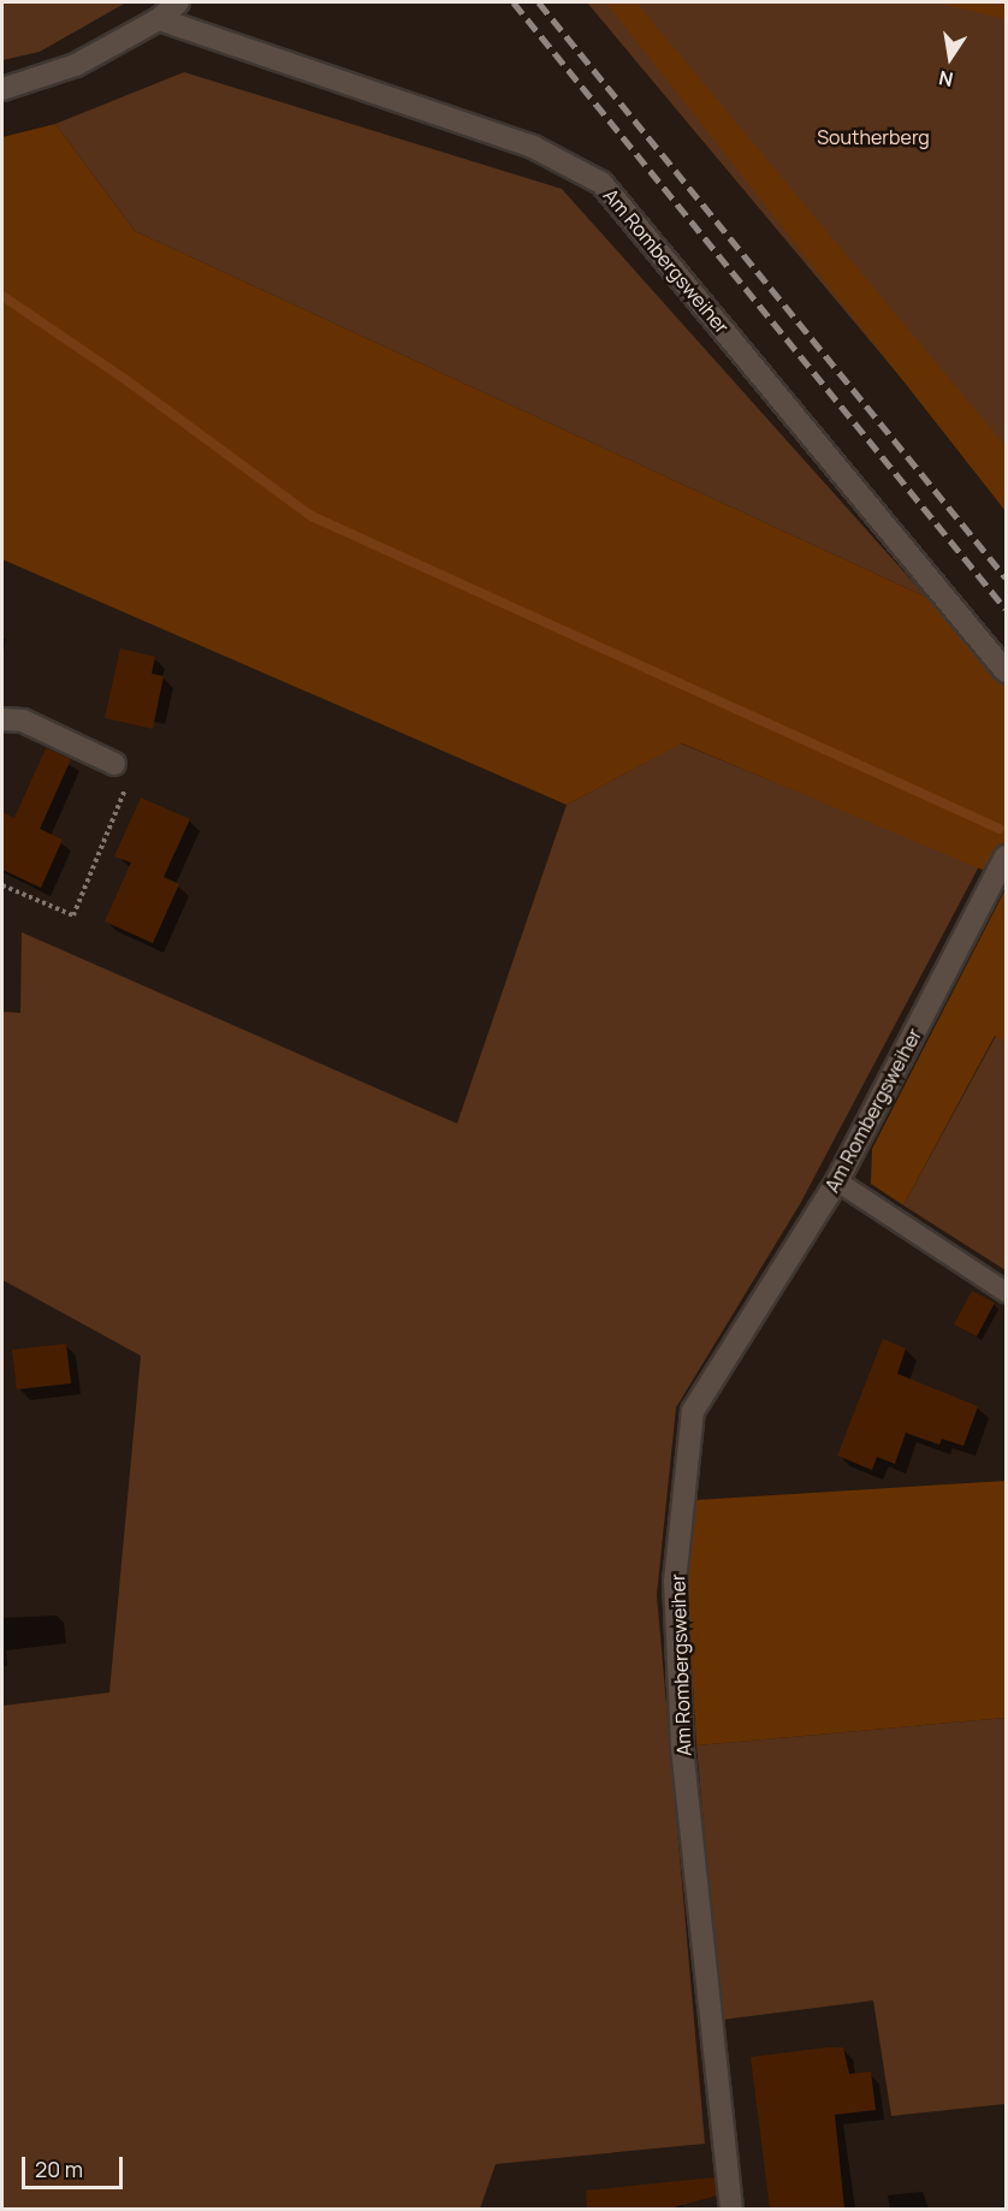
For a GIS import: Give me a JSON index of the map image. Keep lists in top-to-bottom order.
{
  "streets": {
    "street": ["Am Rombergsweiher"]
  },
  "parks": ["Southerberg"],
  "scale_bar": "20 m",
  "north": "bottom"
}
